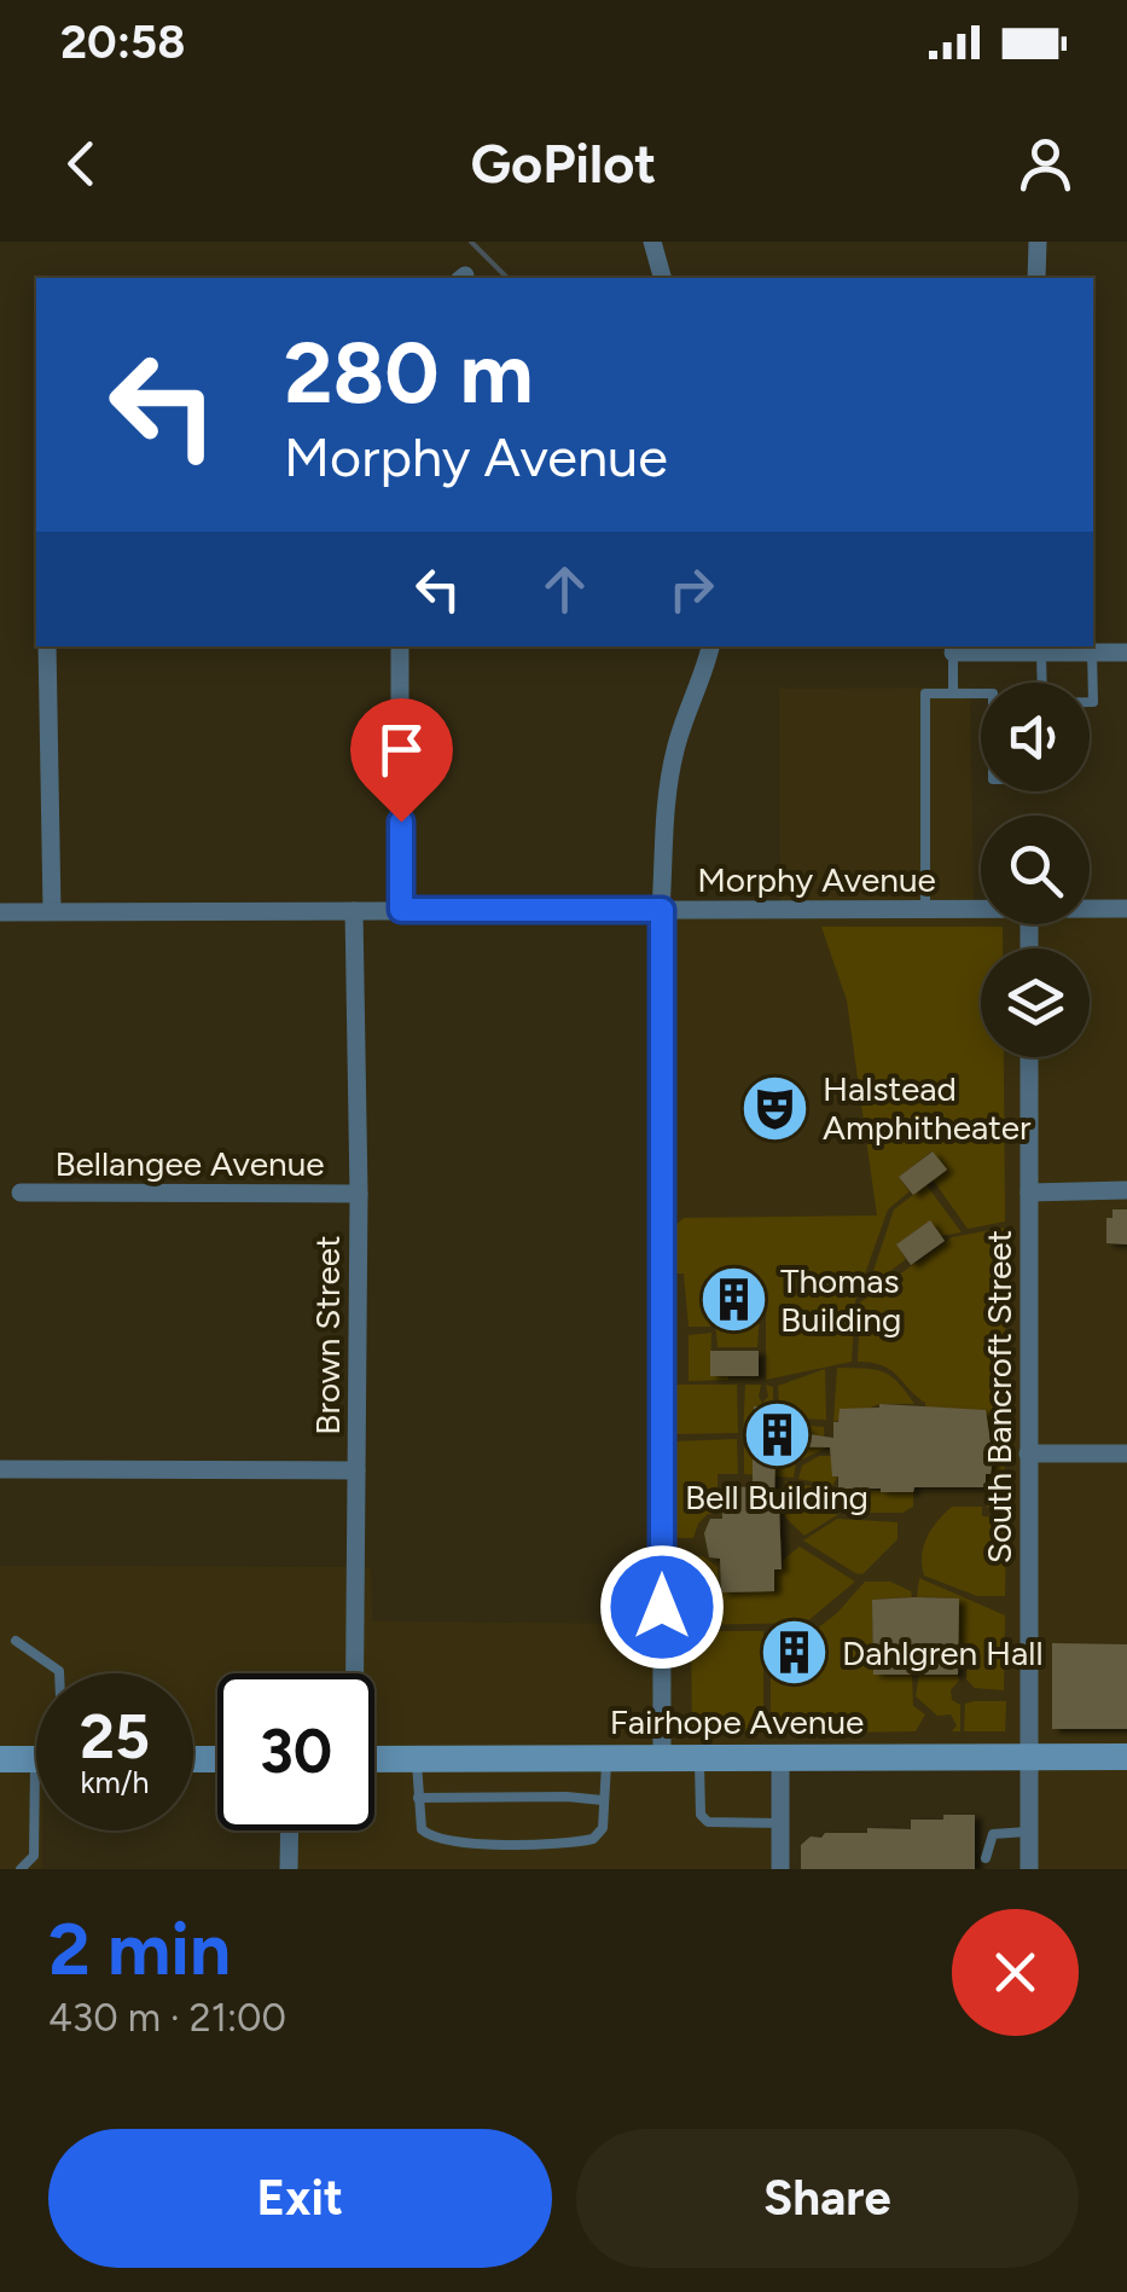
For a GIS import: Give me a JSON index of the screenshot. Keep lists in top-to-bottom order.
{
  "streets": {
    "street": [
      "Morphy Avenue",
      "Bellangee Avenue",
      "Brown Street",
      "South Bancroft Street",
      "Fairhope Avenue"
    ]
  },
  "crossings": [
    ["Morphy Avenue", "Brown Street"],
    ["Bellangee Avenue", "Brown Street"],
    ["South Bancroft Street", "Fairhope Avenue"]
  ],
  "places": {
    "theatre": ["Halstead Amphitheater"],
    "building": ["Thomas Building", "Bell Building", "Dahlgren Hall"]
  },
  "page": {
    "status": "20:58",
    "header": "GoPilot",
    "turn": ["280 m", "Morphy Avenue"],
    "speed": "25 km/h",
    "limit": "30",
    "heading": ["2 min", "430 m · 21:00"],
    "buttons": ["Exit", "Share"]
  }
}
